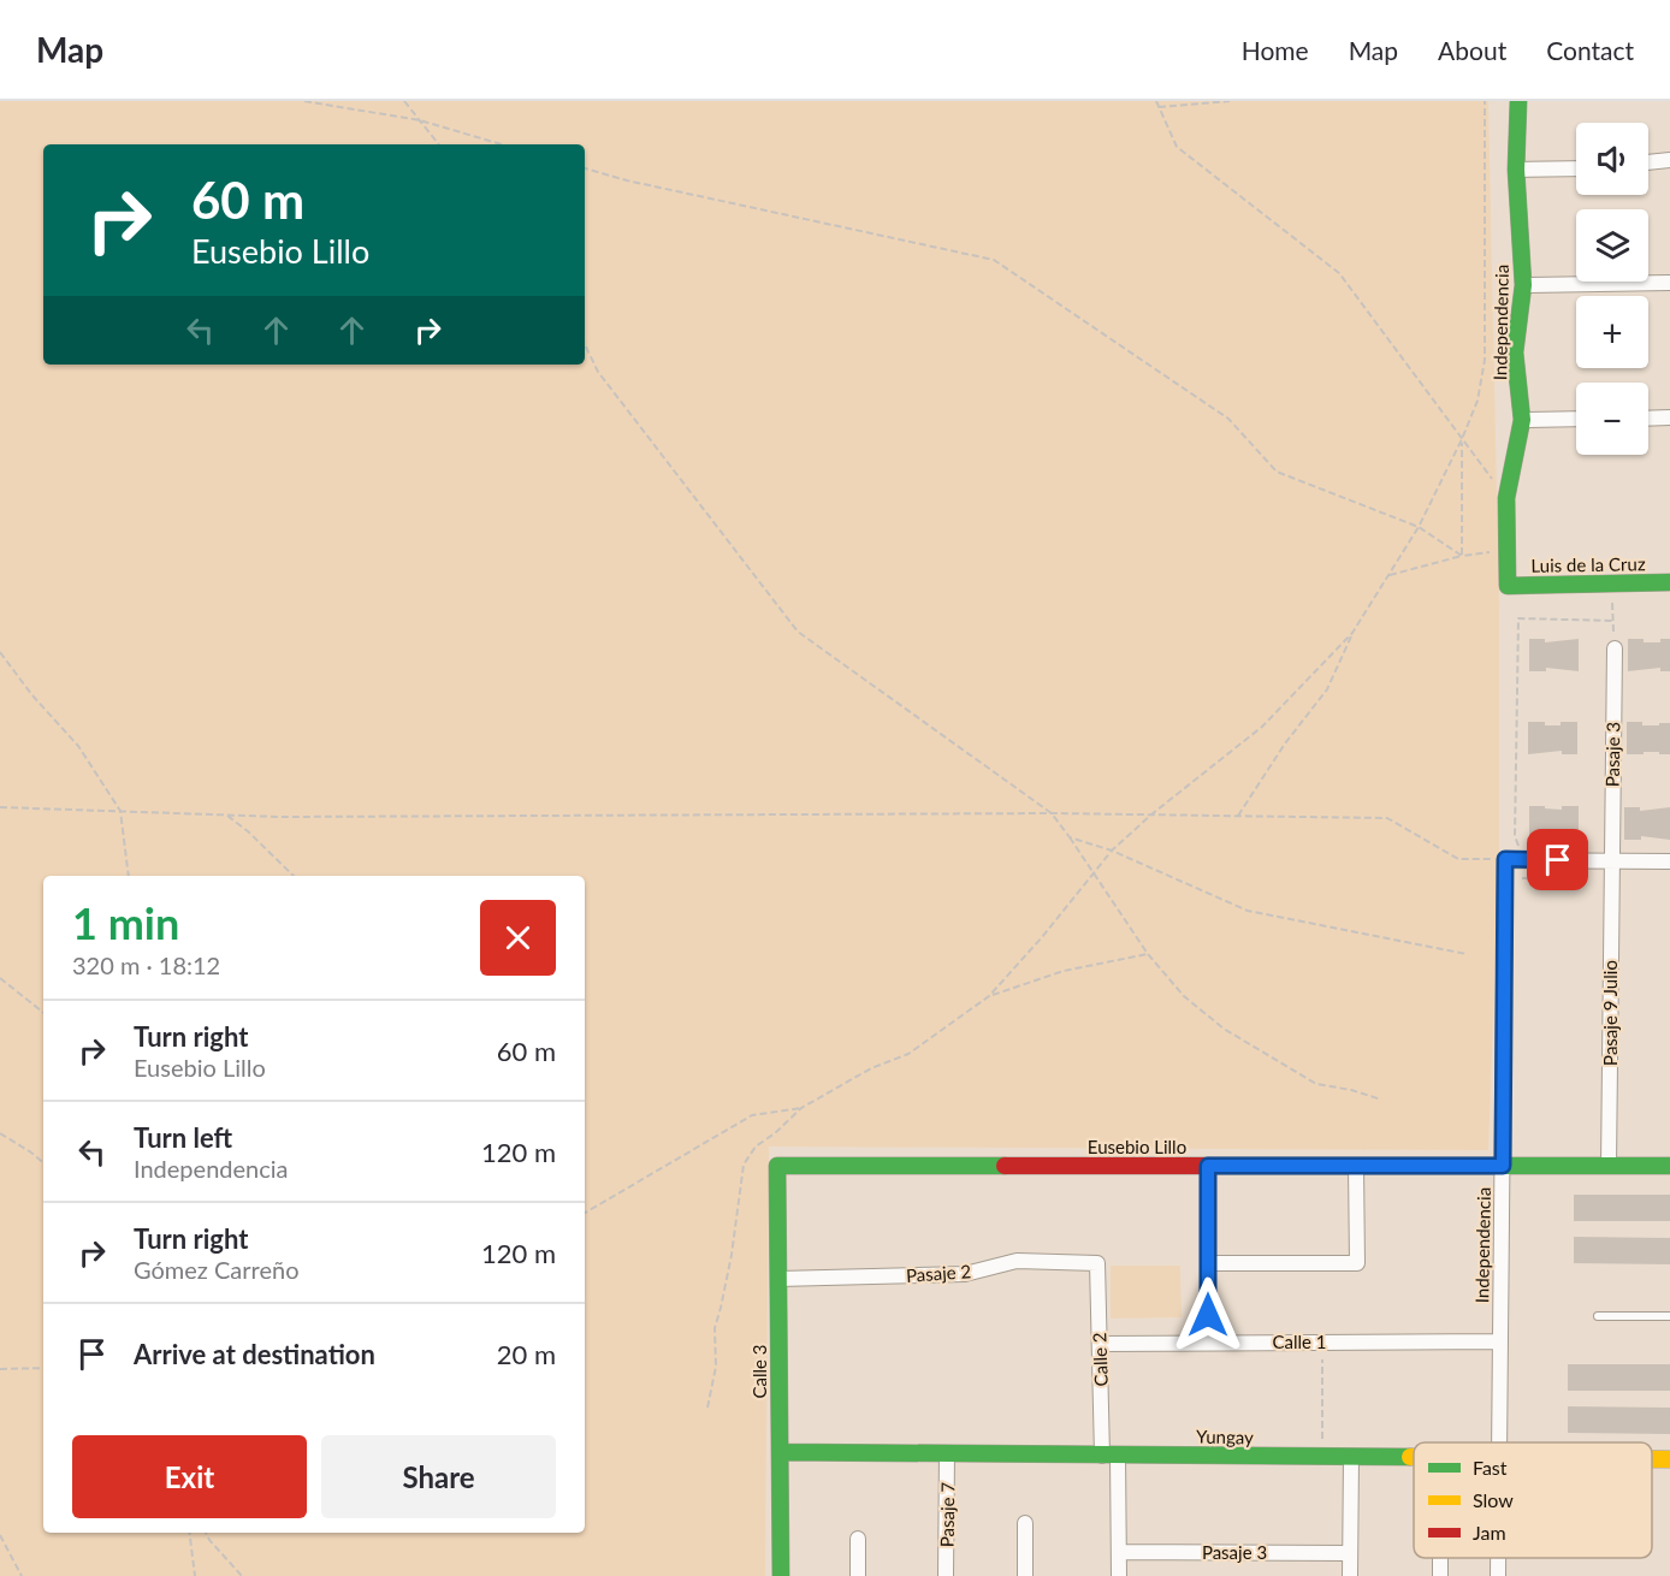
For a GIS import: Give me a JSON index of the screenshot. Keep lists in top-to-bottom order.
{
  "streets": {
    "street": [
      "Independencia",
      "Luis de la Cruz",
      "Pasaje 3",
      "Pasaje 9 Julio",
      "Eusebio Lillo",
      "Pasaje 2",
      "Calle 1",
      "Calle 2",
      "Calle 3",
      "Yungay",
      "Pasaje 7"
    ]
  },
  "crossings": [
    ["Independencia", "Luis de la Cruz"],
    ["Independencia", "Eusebio Lillo"],
    ["Independencia", "Calle 1"],
    ["Pasaje 3", "Pasaje 9 Julio"],
    ["Pasaje 3", "Calle 2"],
    ["Pasaje 9 Julio", "Eusebio Lillo"],
    ["Eusebio Lillo", "Calle 3"],
    ["Pasaje 2", "Calle 2"],
    ["Pasaje 2", "Calle 3"],
    ["Calle 1", "Calle 2"],
    ["Calle 2", "Yungay"],
    ["Calle 3", "Yungay"],
    ["Yungay", "Pasaje 7"]
  ],
  "legend": ["Fast", "Slow", "Jam"],
  "page": {
    "header": "Map",
    "nav": [
      "Home",
      "Map",
      "About",
      "Contact"
    ],
    "map_buttons": ["+", "−"],
    "turn": ["60 m", "Eusebio Lillo"],
    "heading": ["1 min", "320 m · 18:12"],
    "list": [
      {
        "name": "Turn right",
        "note": "Eusebio Lillo",
        "value": "60 m"
      },
      {
        "name": "Turn left",
        "note": "Independencia",
        "value": "120 m"
      },
      {
        "name": "Turn right",
        "note": "Gómez Carreño",
        "value": "120 m"
      },
      {
        "name": "Arrive at destination",
        "value": "20 m"
      }
    ],
    "buttons": ["Exit", "Share"]
  }
}
